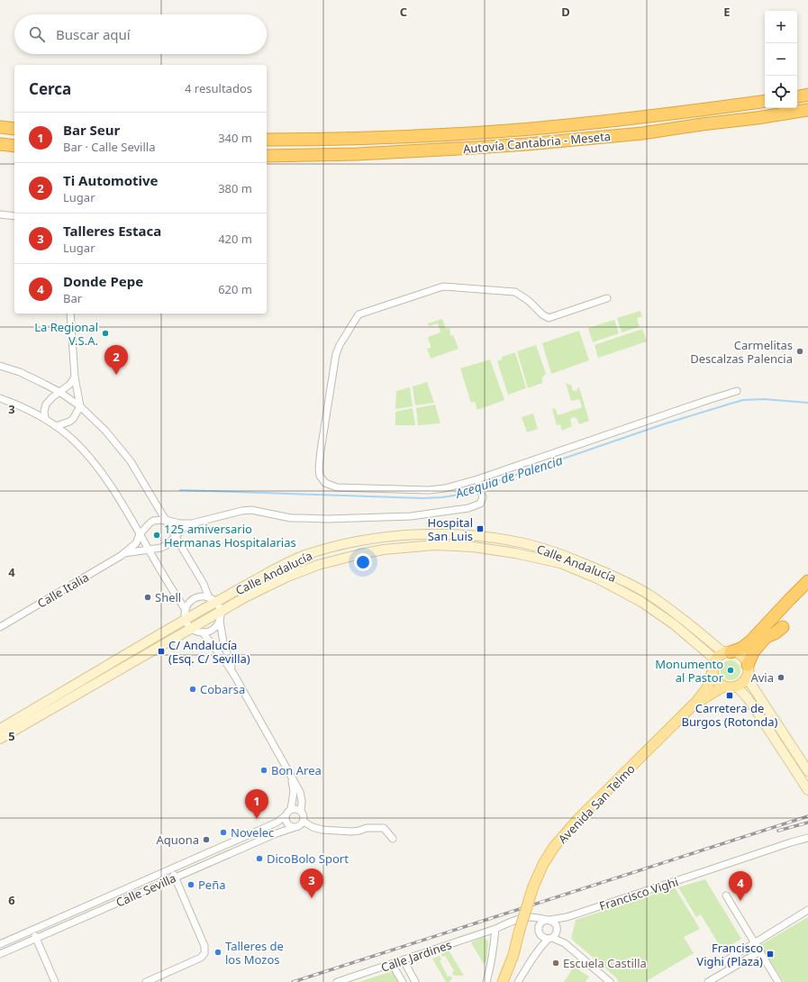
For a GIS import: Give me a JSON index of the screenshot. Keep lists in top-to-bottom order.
{
  "streets": {
    "highway": ["Autovía Cantabria - Meseta"],
    "main road": ["Calle Andalucía", "Avenida San Telmo"],
    "street": [
      "Calle Italia",
      "Calle Sevilla",
      "Francisco Vighi",
      "Calle Jardines"
    ]
  },
  "crossings": [
    ["Calle Andalucía", "Avenida San Telmo"],
    ["Francisco Vighi", "Calle Jardines"]
  ],
  "water": ["Acequia de Palencia"],
  "places": {
    "other": [
      "La Regional V.S.A.",
      "Carmelitas Descalzas Palencia",
      "125 amiversario Hermanas Hospitalarias",
      "Shell",
      "Monumento al Pastor",
      "Avia",
      "Cobarsa",
      "Bon Area",
      "Novelec",
      "Aquona",
      "DicoBolo Sport",
      "Peña",
      "Talleres de los Mozos",
      "Escuela Castilla"
    ],
    "transit": [
      "Hospital San Luis",
      "C/ Andalucía (Esq. C/ Sevilla)",
      "Carretera de Burgos (Rotonda)",
      "Francisco Vighi (Plaza)"
    ]
  },
  "page": {
    "map_buttons": ["+", "−"],
    "search": "Buscar aquí",
    "heading": ["Cerca", "4 resultados"],
    "list": [
      {
        "mark": "1",
        "name": "Bar Seur",
        "note": "Bar · Calle Sevilla",
        "value": "340 m"
      },
      {
        "mark": "2",
        "name": "Ti Automotive",
        "note": "Lugar",
        "value": "380 m"
      },
      {
        "mark": "3",
        "name": "Talleres Estaca",
        "note": "Lugar",
        "value": "420 m"
      },
      {
        "mark": "4",
        "name": "Donde Pepe",
        "note": "Bar",
        "value": "620 m"
      }
    ],
    "pins": [
      "2",
      "1",
      "3",
      "4"
    ]
  },
  "grid": {
    "columns": ["C", "D", "E"],
    "rows": [
      "3",
      "4",
      "5",
      "6"
    ]
  }
}
